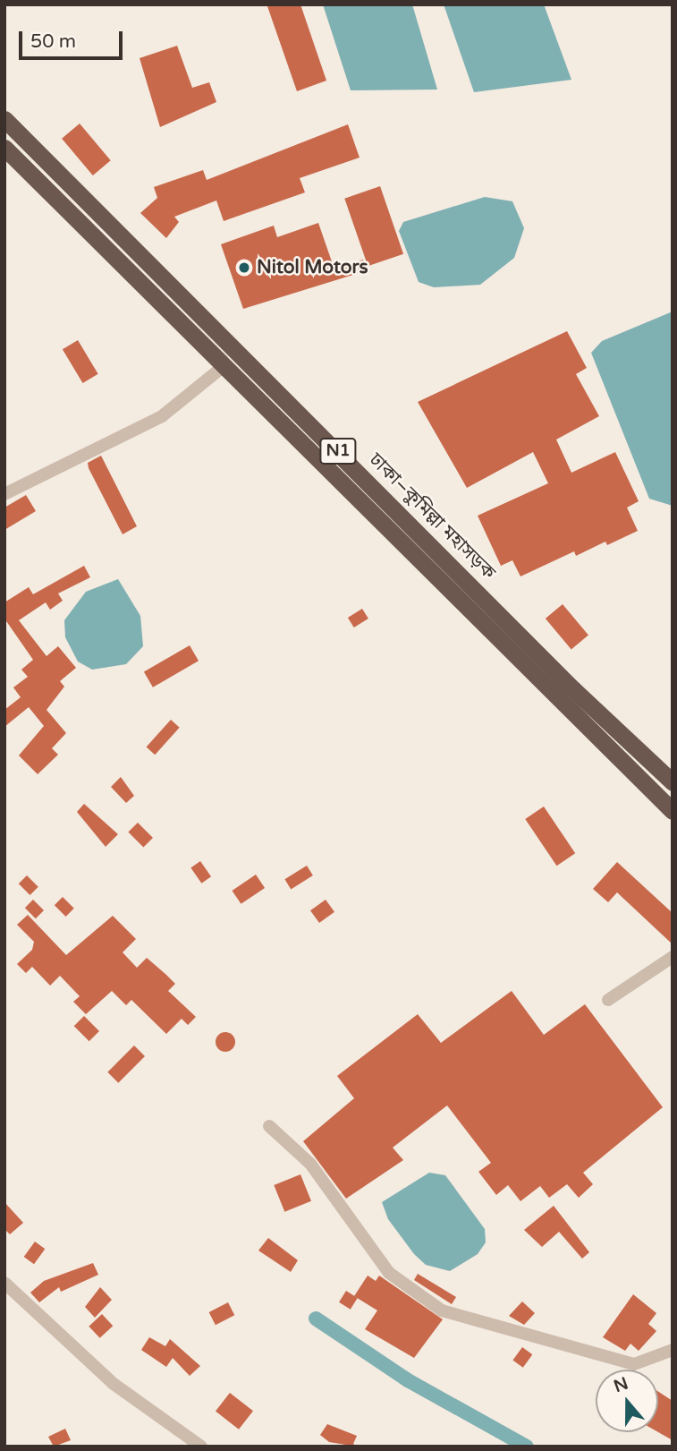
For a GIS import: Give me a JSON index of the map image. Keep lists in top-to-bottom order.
{
  "streets": {
    "highway": ["N1", "ঢাকা–কুমিল্লা মহাসড়ক"]
  },
  "places": ["Nitol Motors"],
  "scale_bar": "50 m",
  "north": "top"
}
